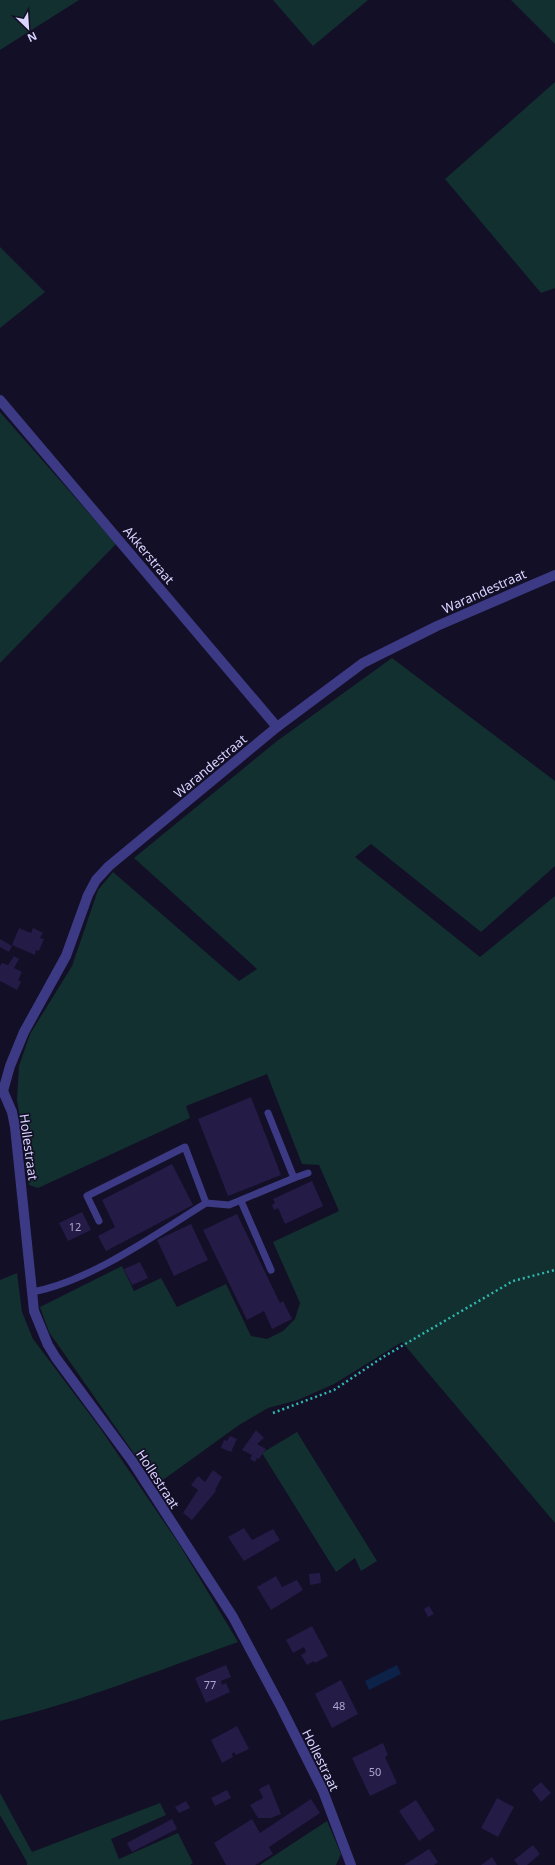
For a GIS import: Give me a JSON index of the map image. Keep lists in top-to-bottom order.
{
  "streets": {
    "street": ["Akkerstraat", "Warandestraat", "Hollestraat"]
  },
  "crossings": [
    ["Akkerstraat", "Warandestraat"],
    ["Warandestraat", "Hollestraat"]
  ],
  "house_numbers": [
    "12",
    "77",
    "48",
    "50"
  ],
  "north": "bottom right"
}
